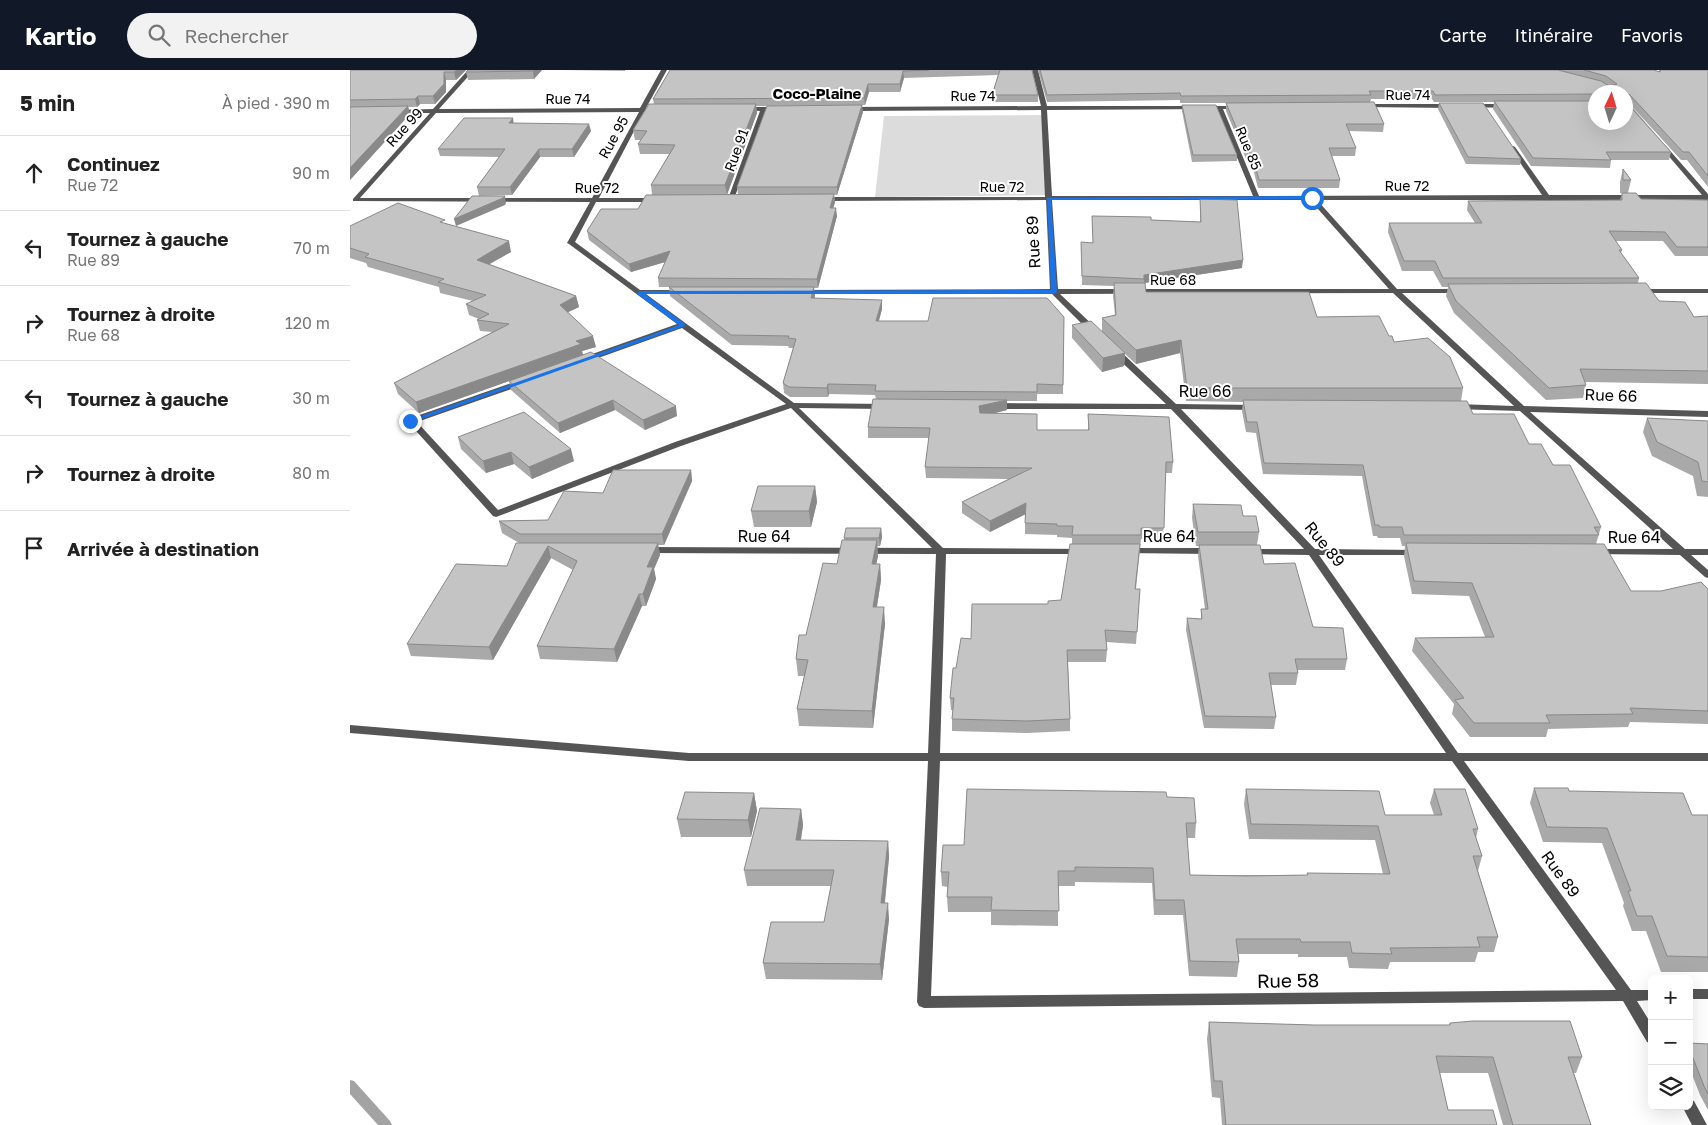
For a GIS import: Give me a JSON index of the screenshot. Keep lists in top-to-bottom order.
{
  "streets": {
    "street": [
      "Rue 74",
      "Rue 99",
      "Rue 95",
      "Rue 85",
      "Rue 91",
      "Rue 72",
      "Rue 89",
      "Rue 68",
      "Rue 66",
      "Rue 64",
      "Rue 58"
    ]
  },
  "crossings": [
    ["Rue 74", "Rue 99"],
    ["Rue 74", "Rue 95"],
    ["Rue 74", "Rue 85"],
    ["Rue 74", "Rue 89"],
    ["Rue 99", "Rue 72"],
    ["Rue 95", "Rue 72"],
    ["Rue 85", "Rue 72"],
    ["Rue 72", "Rue 89"],
    ["Rue 89", "Rue 68"],
    ["Rue 89", "Rue 66"],
    ["Rue 89", "Rue 58"]
  ],
  "districts": ["Coco-Plaine"],
  "north": "top",
  "page": {
    "header": "Kartio",
    "search": "Rechercher",
    "nav": ["Carte", "Itinéraire", "Favoris"],
    "heading": ["5 min", "À pied · 390 m"],
    "list": [
      ["Continuez", "Rue 72", "90 m"],
      ["Tournez à gauche", "Rue 89", "70 m"],
      ["Tournez à droite", "Rue 68", "120 m"],
      ["Tournez à gauche", "30 m"],
      ["Tournez à droite", "80 m"],
      "Arrivée à destination"
    ],
    "map_buttons": ["+", "−"]
  }
}
